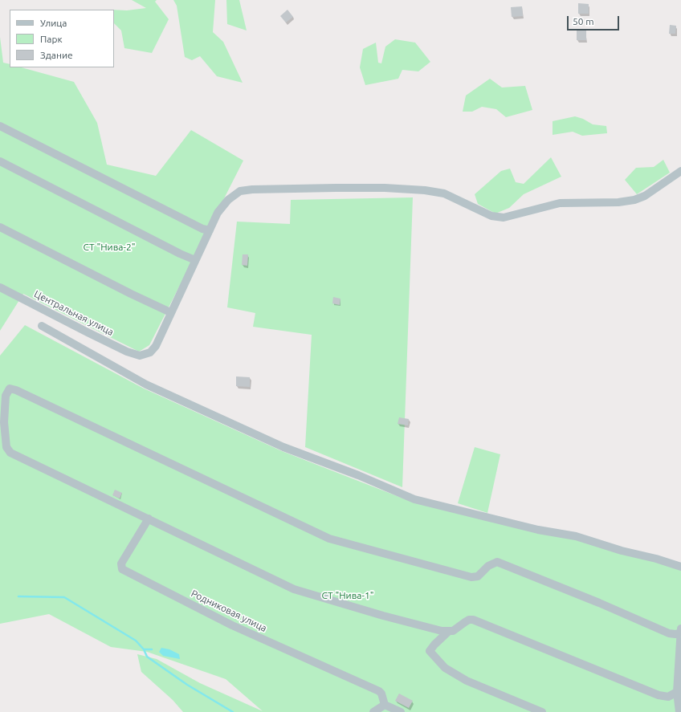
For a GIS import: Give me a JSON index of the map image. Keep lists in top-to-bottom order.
{
  "streets": {
    "street": ["Центральная улица", "Родниковая улица"]
  },
  "parks": ["СТ \"Нива-2\"", "СТ \"Нива-1\""],
  "legend": ["Улица", "Парк", "Здание"],
  "scale_bar": "50 m"
}
